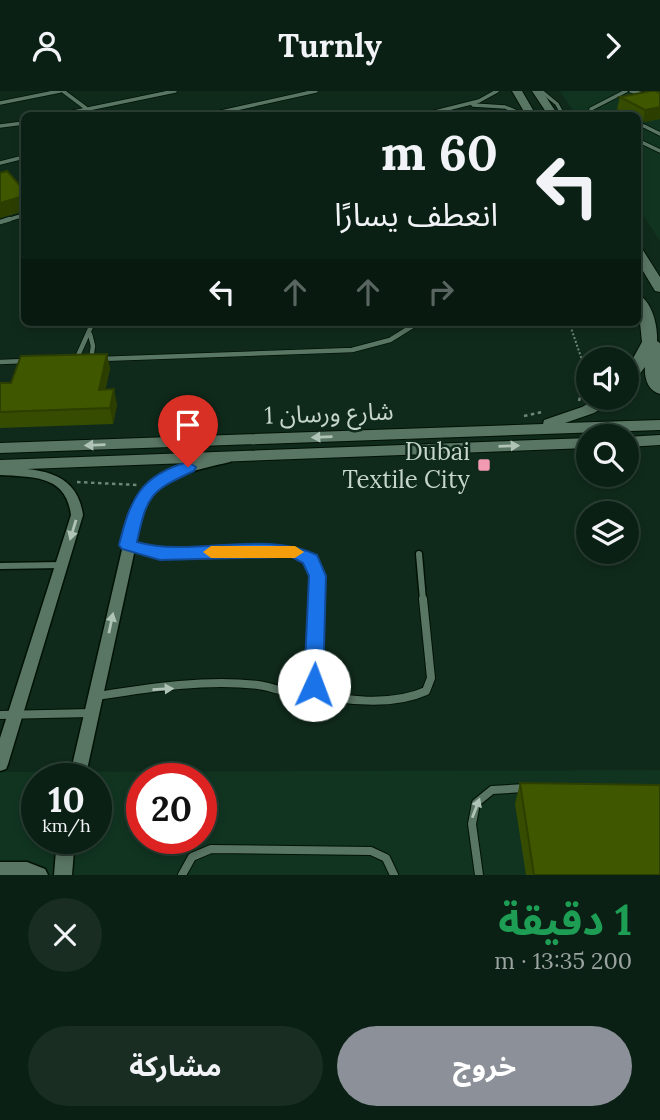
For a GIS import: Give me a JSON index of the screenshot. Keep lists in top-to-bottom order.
{
  "streets": {
    "street": ["شارع ورسان 1"]
  },
  "places": {
    "transit": ["Dubai Textile City"]
  },
  "page": {
    "header": "Turnly",
    "turn": ["60 m", "انعطف يسارًا"],
    "speed": "10 km/h",
    "limit": "20",
    "heading": ["1 دقيقة", "200 m · 13:35"],
    "buttons": ["خروج", "مشاركة"]
  }
}
